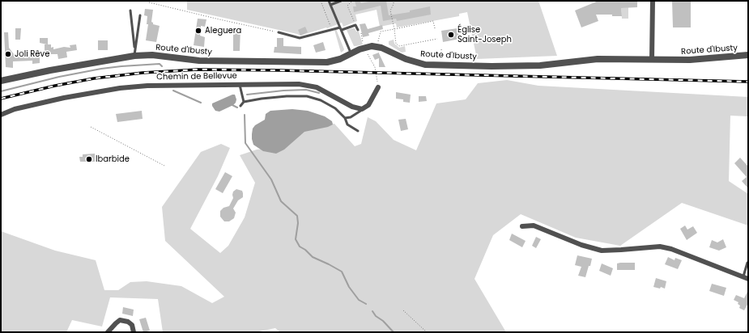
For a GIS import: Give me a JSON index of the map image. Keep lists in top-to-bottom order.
{
  "streets": {
    "street": ["Route d'Ibusty", "Chemin de Bellevue"]
  },
  "places": [
    "Aleguera",
    "Église Saint-Joseph",
    "Joli Rêve",
    "Ibarbide"
  ]
}
